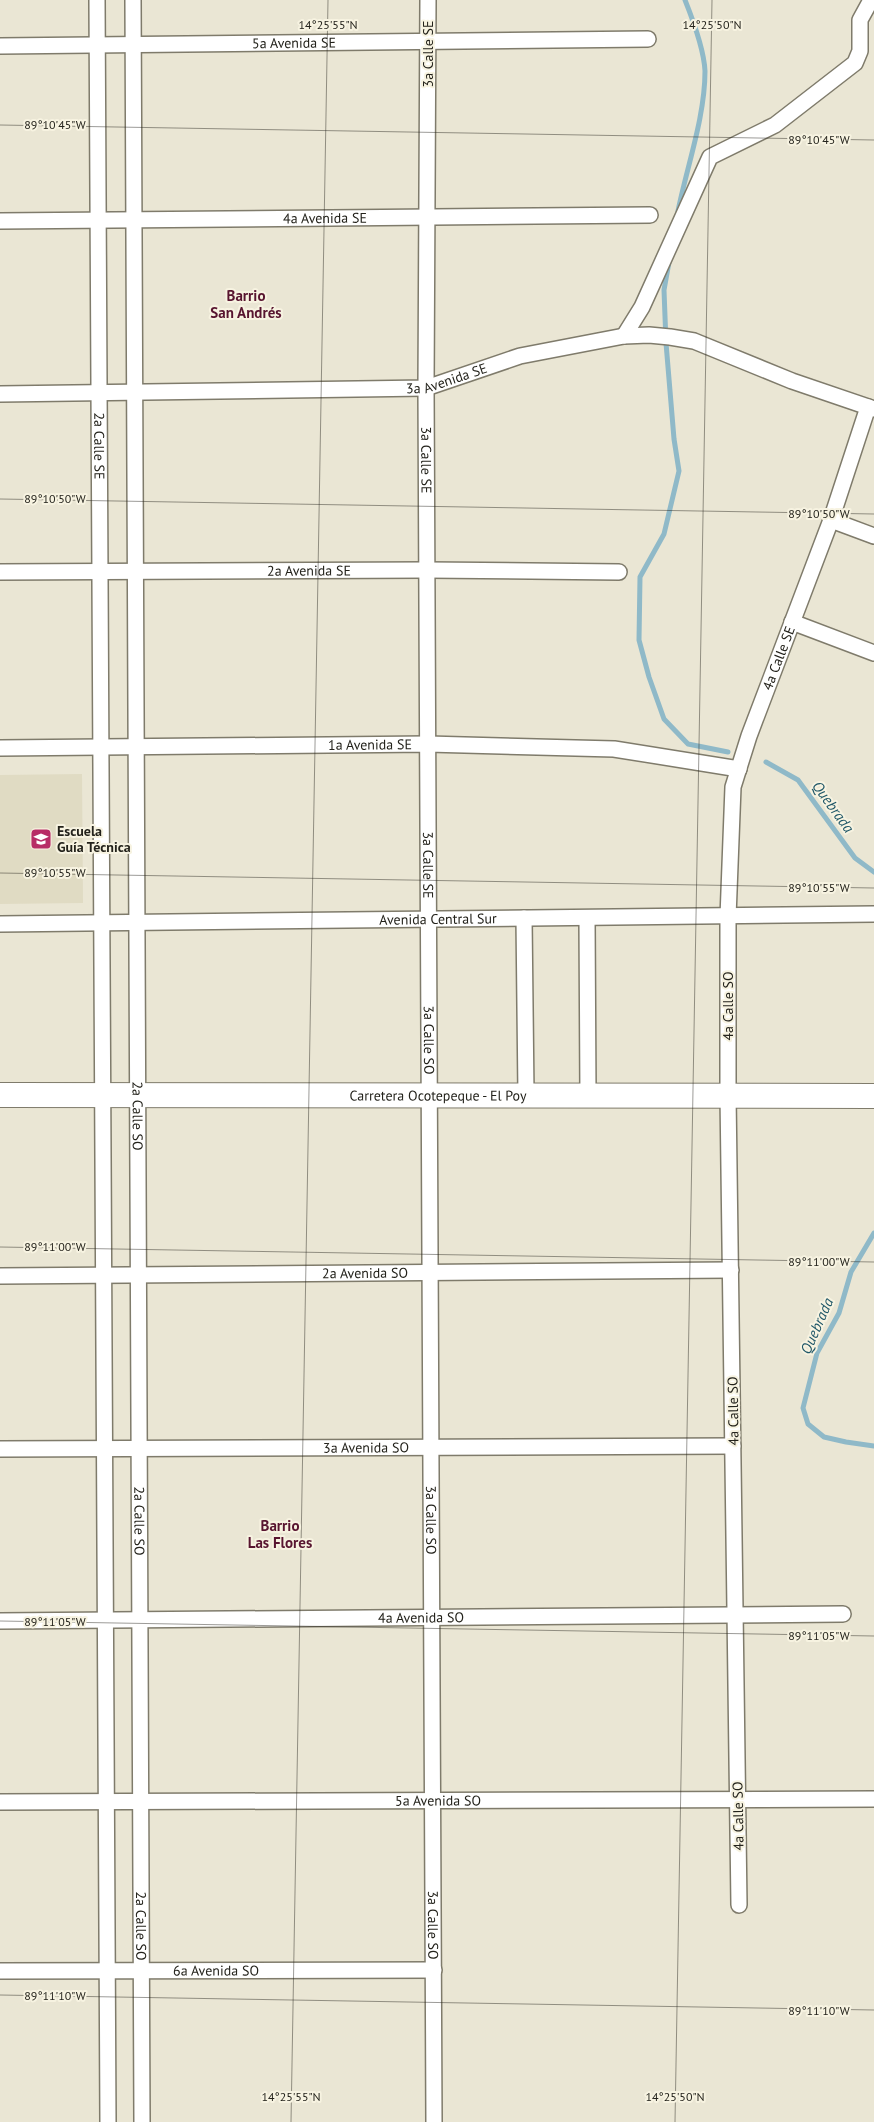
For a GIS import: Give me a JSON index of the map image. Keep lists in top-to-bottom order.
{
  "streets": {
    "main road": ["Carretera Ocotepeque - El Poy"],
    "street": [
      "5a Avenida SE",
      "3a Calle SE",
      "4a Avenida SE",
      "3a Avenida SE",
      "2a Calle SE",
      "2a Avenida SE",
      "4a Calle SE",
      "1a Avenida SE",
      "Avenida Central Sur",
      "4a Calle SO",
      "3a Calle SO",
      "2a Calle SO",
      "2a Avenida SO",
      "3a Avenida SO",
      "4a Avenida SO",
      "5a Avenida SO",
      "6a Avenida SO"
    ]
  },
  "crossings": [
    ["5a Avenida SE", "3a Calle SE"],
    ["5a Avenida SE", "2a Calle SE"],
    ["3a Calle SE", "4a Avenida SE"],
    ["3a Calle SE", "3a Avenida SE"],
    ["3a Calle SE", "2a Avenida SE"],
    ["3a Calle SE", "1a Avenida SE"],
    ["3a Calle SE", "Avenida Central Sur"],
    ["3a Calle SE", "3a Calle SO"],
    ["4a Avenida SE", "2a Calle SE"],
    ["3a Avenida SE", "2a Calle SE"],
    ["3a Avenida SE", "4a Calle SE"],
    ["2a Calle SE", "2a Avenida SE"],
    ["2a Calle SE", "1a Avenida SE"],
    ["2a Calle SE", "Avenida Central Sur"],
    ["4a Calle SE", "1a Avenida SE"],
    ["4a Calle SE", "Avenida Central Sur"],
    ["4a Calle SE", "4a Calle SO"],
    ["Avenida Central Sur", "4a Calle SO"],
    ["Avenida Central Sur", "3a Calle SO"],
    ["Avenida Central Sur", "2a Calle SO"],
    ["4a Calle SO", "Carretera Ocotepeque - El Poy"],
    ["4a Calle SO", "2a Avenida SO"],
    ["4a Calle SO", "3a Avenida SO"],
    ["4a Calle SO", "4a Avenida SO"],
    ["4a Calle SO", "5a Avenida SO"],
    ["3a Calle SO", "Carretera Ocotepeque - El Poy"],
    ["3a Calle SO", "2a Avenida SO"],
    ["3a Calle SO", "3a Avenida SO"],
    ["3a Calle SO", "4a Avenida SO"],
    ["3a Calle SO", "5a Avenida SO"],
    ["3a Calle SO", "6a Avenida SO"],
    ["Carretera Ocotepeque - El Poy", "2a Calle SO"],
    ["2a Calle SO", "2a Avenida SO"],
    ["2a Calle SO", "3a Avenida SO"],
    ["2a Calle SO", "4a Avenida SO"],
    ["2a Calle SO", "5a Avenida SO"],
    ["2a Calle SO", "6a Avenida SO"]
  ],
  "districts": ["Barrio San Andrés", "Barrio Las Flores"],
  "water": ["Quebrada"],
  "places": {
    "school or university": ["Escuela Guía Técnica"]
  },
  "coordinates": [
    "14°25'55\"N",
    "14°25'50\"N",
    "89°10'45\"W",
    "89°10'50\"W",
    "89°10'55\"W",
    "89°11'00\"W",
    "89°11'05\"W",
    "89°11'10\"W"
  ]
}
